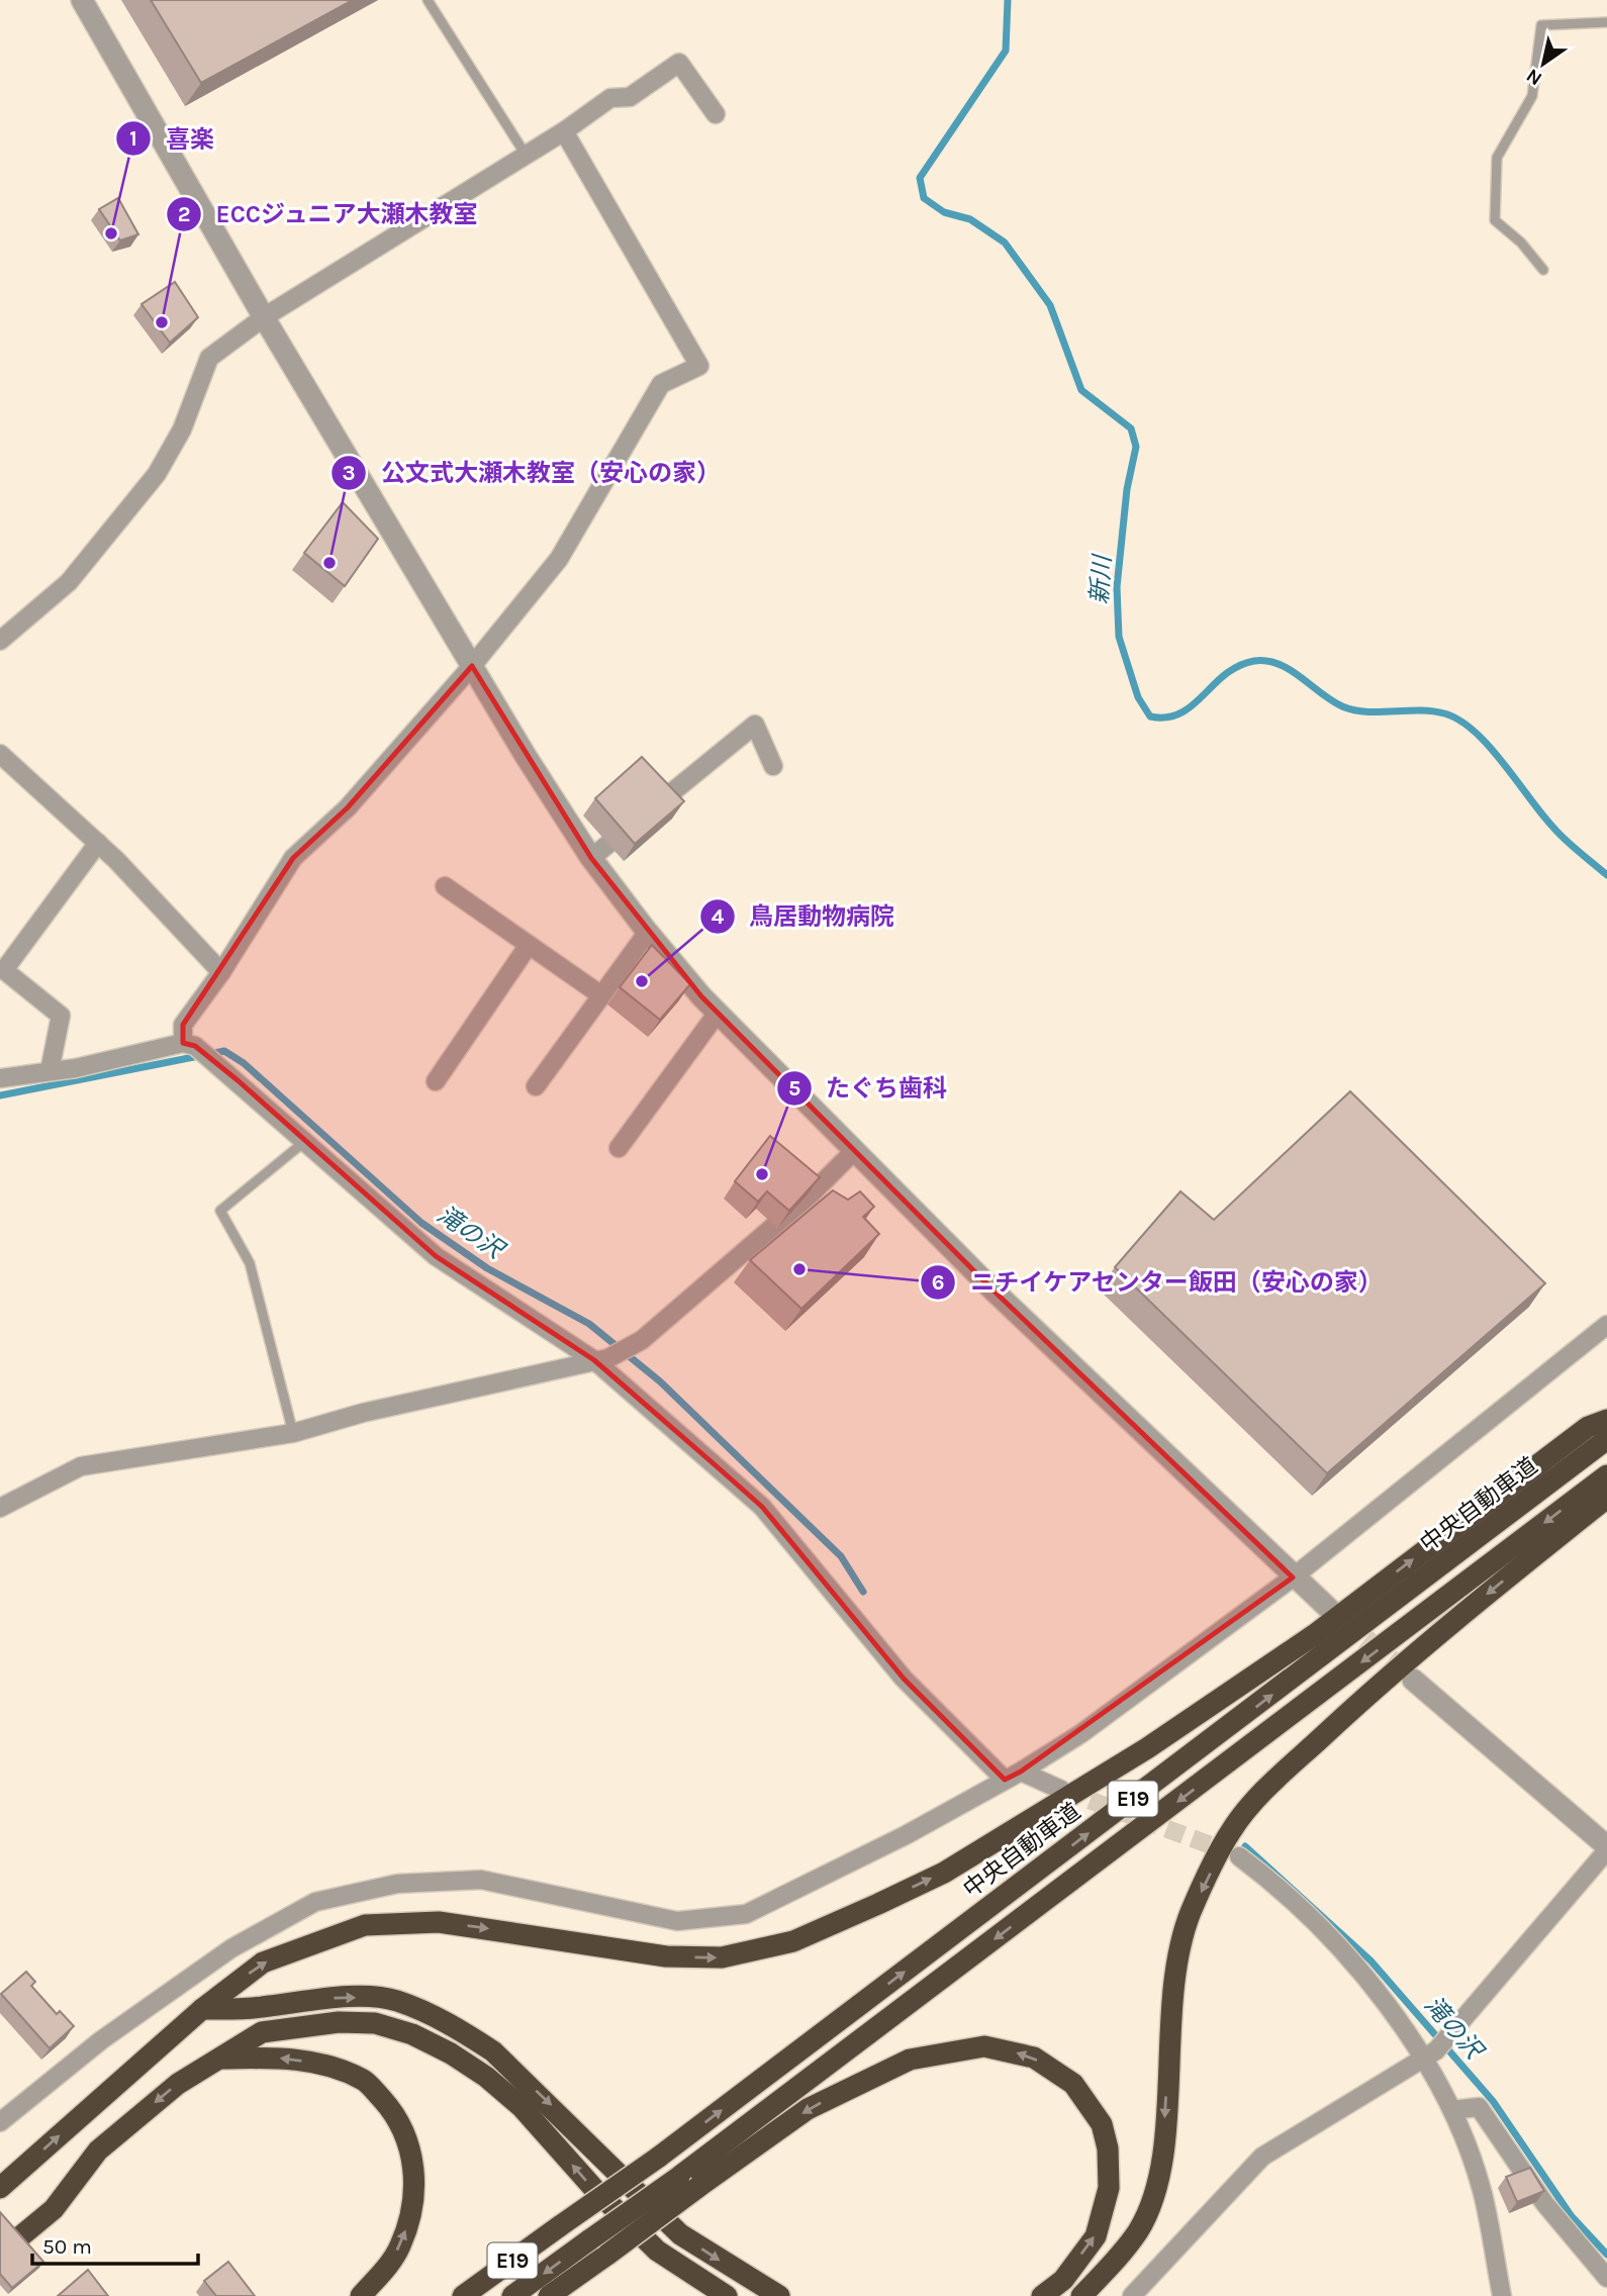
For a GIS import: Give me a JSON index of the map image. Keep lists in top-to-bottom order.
{
  "streets": {
    "highway": ["中央自動車道", "E19"]
  },
  "water": ["新川", "滝の沢"],
  "places": [
    "喜楽",
    "ECCジュニア大瀬木教室",
    "公文式大瀬木教室（安心の家）",
    "鳥居動物病院",
    "たぐち歯科",
    "ニチイケアセンター飯田（安心の家）"
  ],
  "scale_bar": "50 m",
  "north": "bottom left"
}
